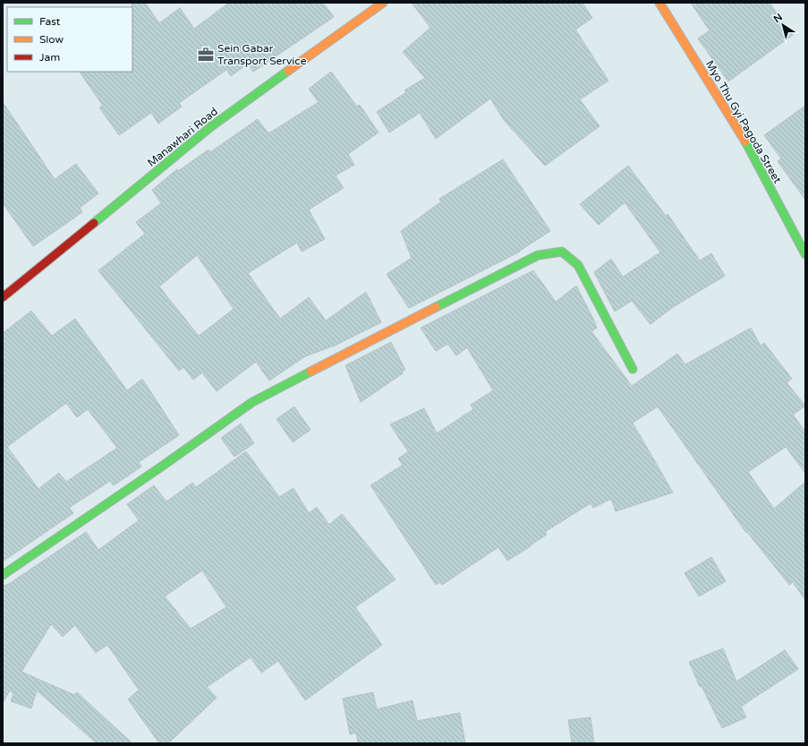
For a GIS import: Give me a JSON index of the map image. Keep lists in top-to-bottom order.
{
  "streets": {
    "street": ["Myo Thu Gyi Pagoda Street", "Manawhari Road"]
  },
  "places": {
    "office": ["Sein Gabar Transport Service"]
  },
  "legend": ["Fast", "Slow", "Jam"],
  "north": "top left"
}
